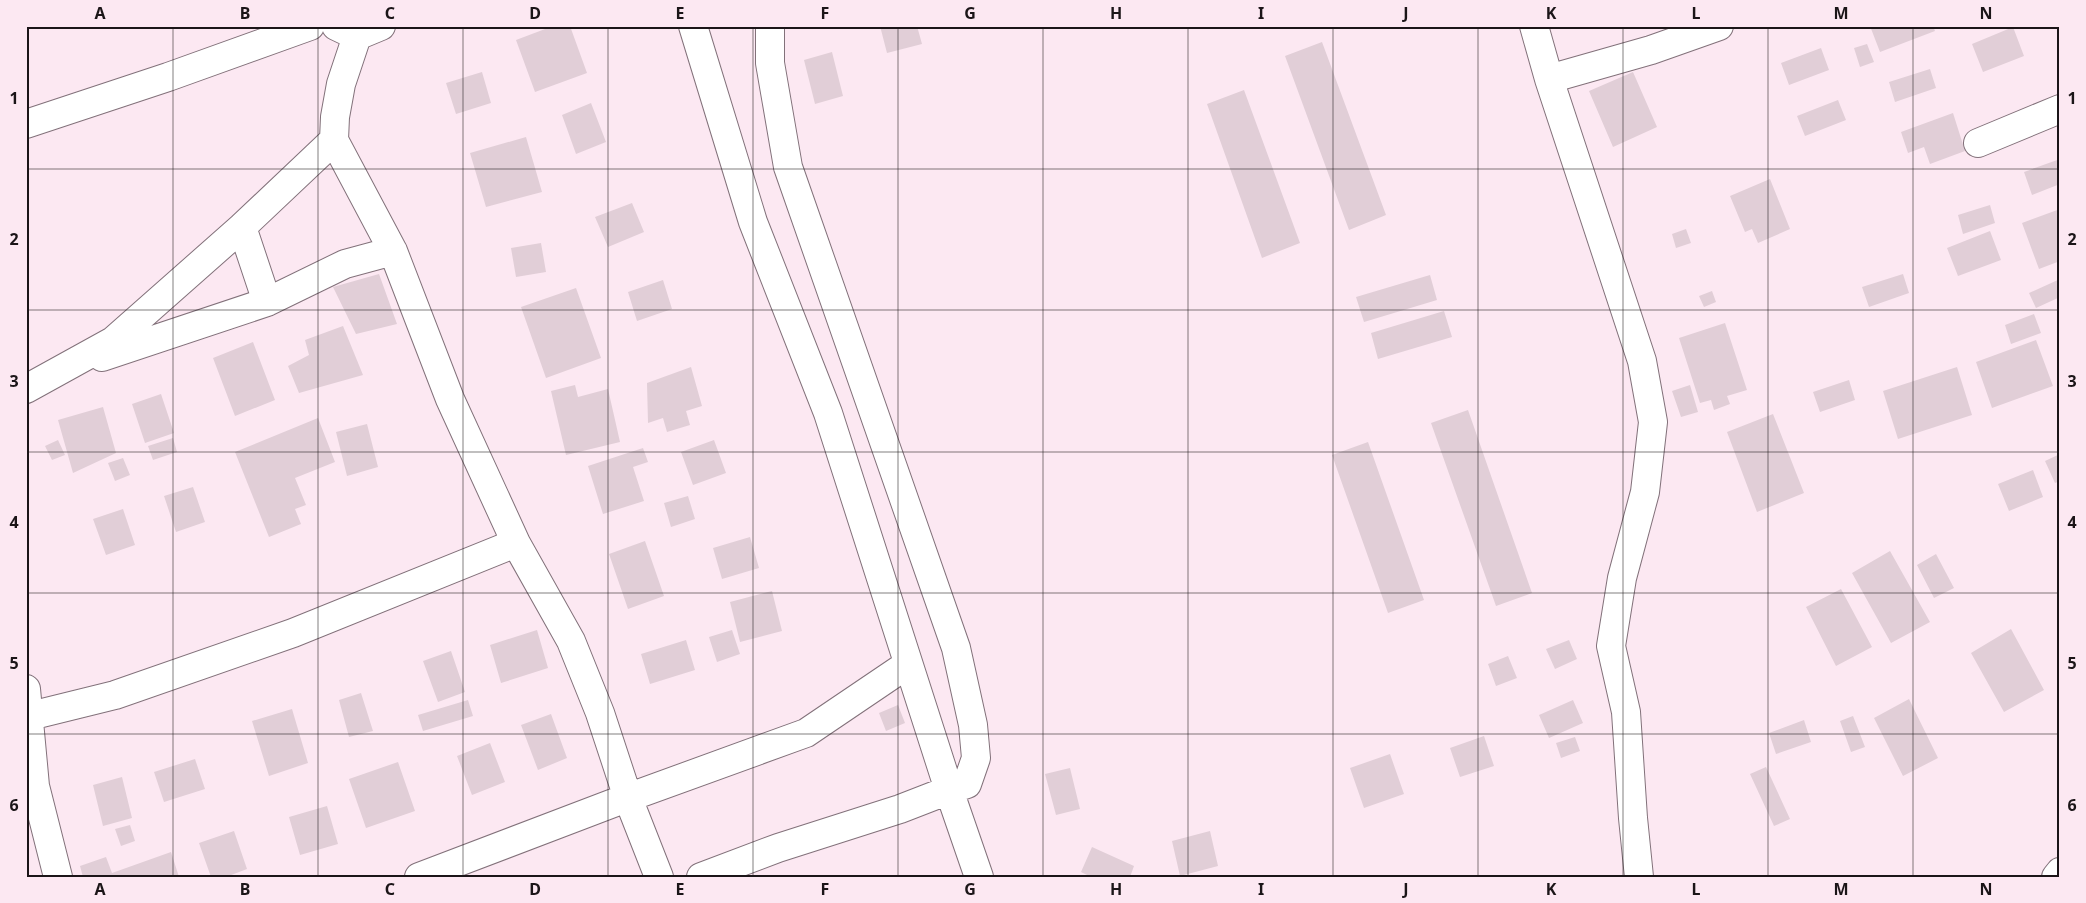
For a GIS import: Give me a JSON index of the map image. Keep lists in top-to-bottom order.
{
  "grid": {
    "columns": [
      "A",
      "B",
      "C",
      "D",
      "E",
      "F",
      "G",
      "H",
      "I",
      "J",
      "K",
      "L",
      "M",
      "N"
    ],
    "rows": [
      "1",
      "2",
      "3",
      "4",
      "5",
      "6"
    ]
  }
}
